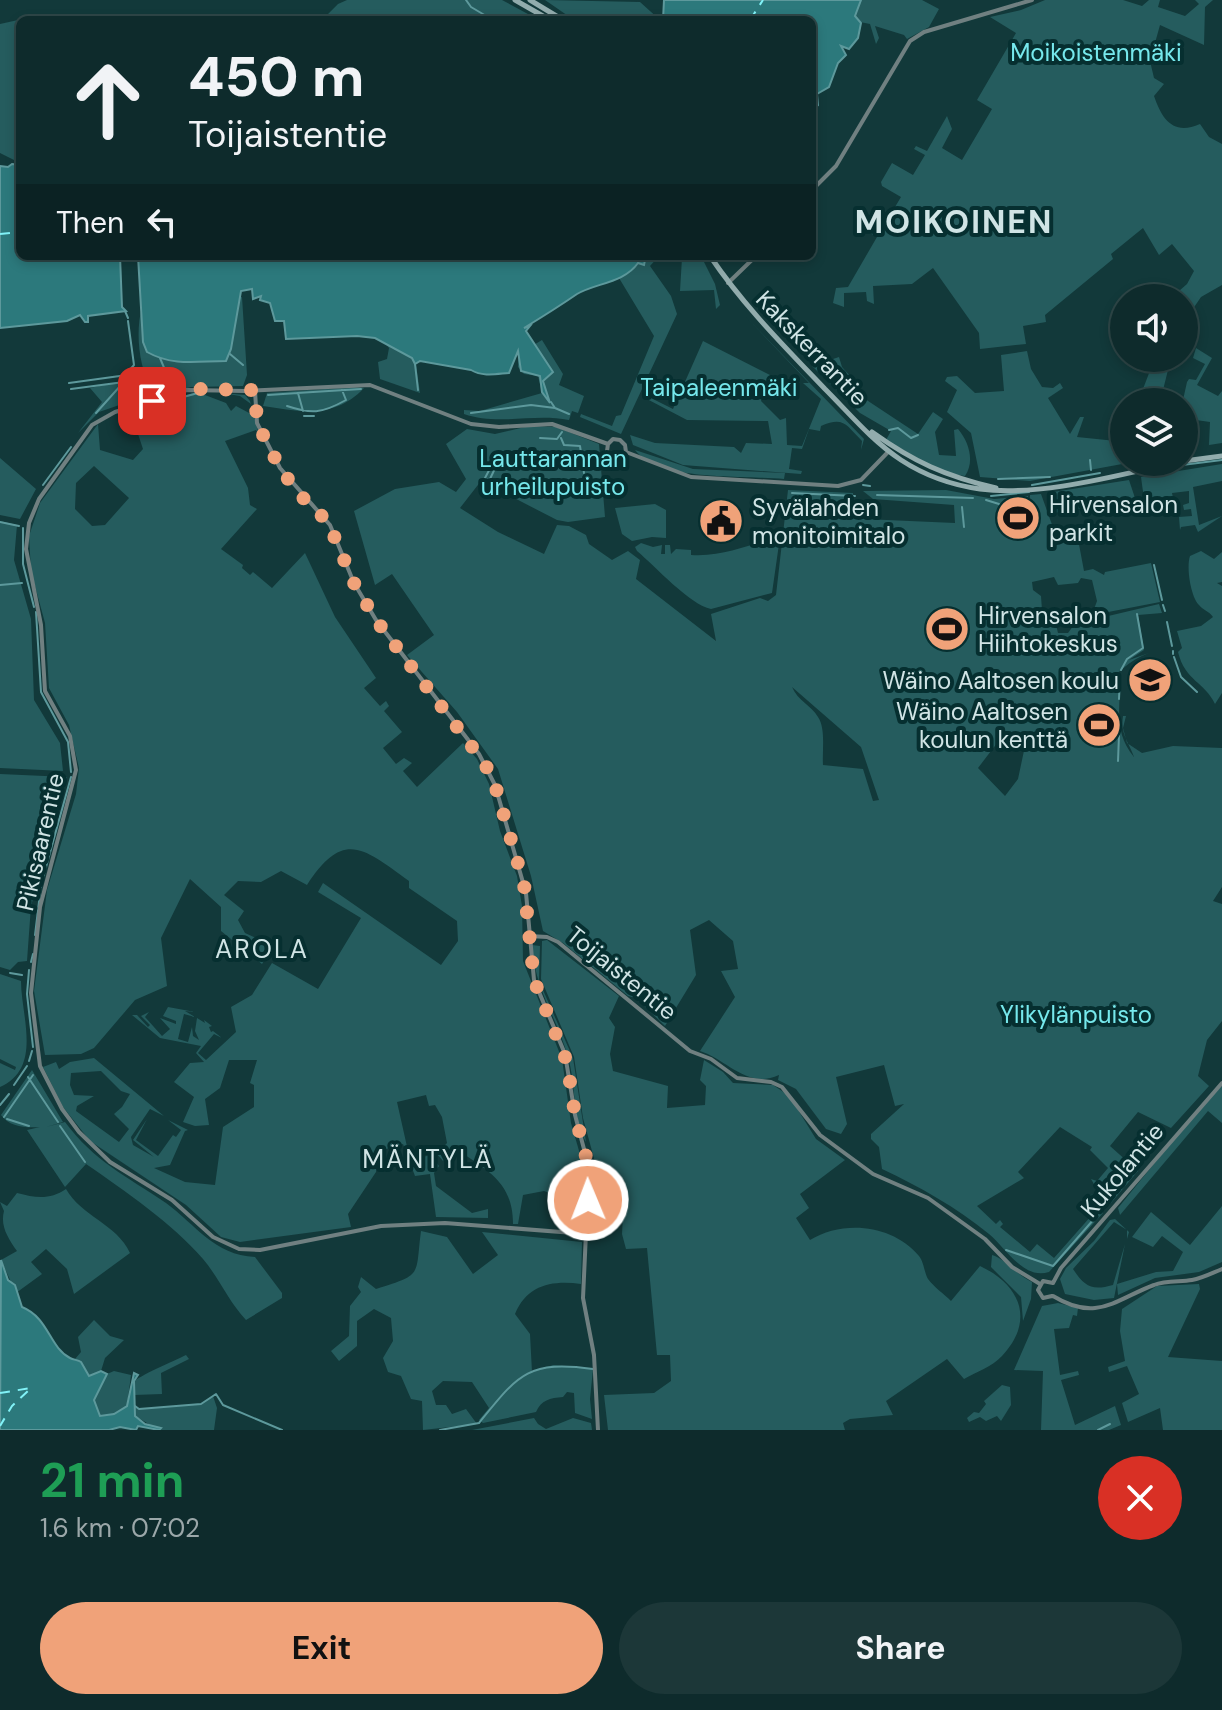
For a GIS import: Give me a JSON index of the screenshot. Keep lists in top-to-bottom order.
{
  "streets": {
    "main road": ["Kakskerrantie"],
    "street": ["Pikisaarentie", "Toijaistentie", "Kukolantie"]
  },
  "crossings": [
    ["Pikisaarentie", "Toijaistentie"],
    ["Toijaistentie", "Kukolantie"]
  ],
  "districts": ["MOIKOINEN", "AROLA", "MÄNTYLÄ"],
  "parks": [
    "Moikoistenmäki",
    "Taipaleenmäki",
    "Lauttarannan urheilupuisto",
    "Ylikylänpuisto"
  ],
  "places": {
    "sports": ["Hirvensalon parkit", "Hirvensalon Hiihtokeskus", "Wäino Aaltosen koulun kenttä"],
    "public building": ["Syvälahden monitoimitalo"],
    "school or university": ["Wäino Aaltosen koulu"]
  },
  "page": {
    "turn": ["450 m", "Toijaistentie"],
    "then": "Then",
    "heading": ["21 min", "1.6 km · 07:02"],
    "buttons": ["Exit", "Share"]
  }
}
